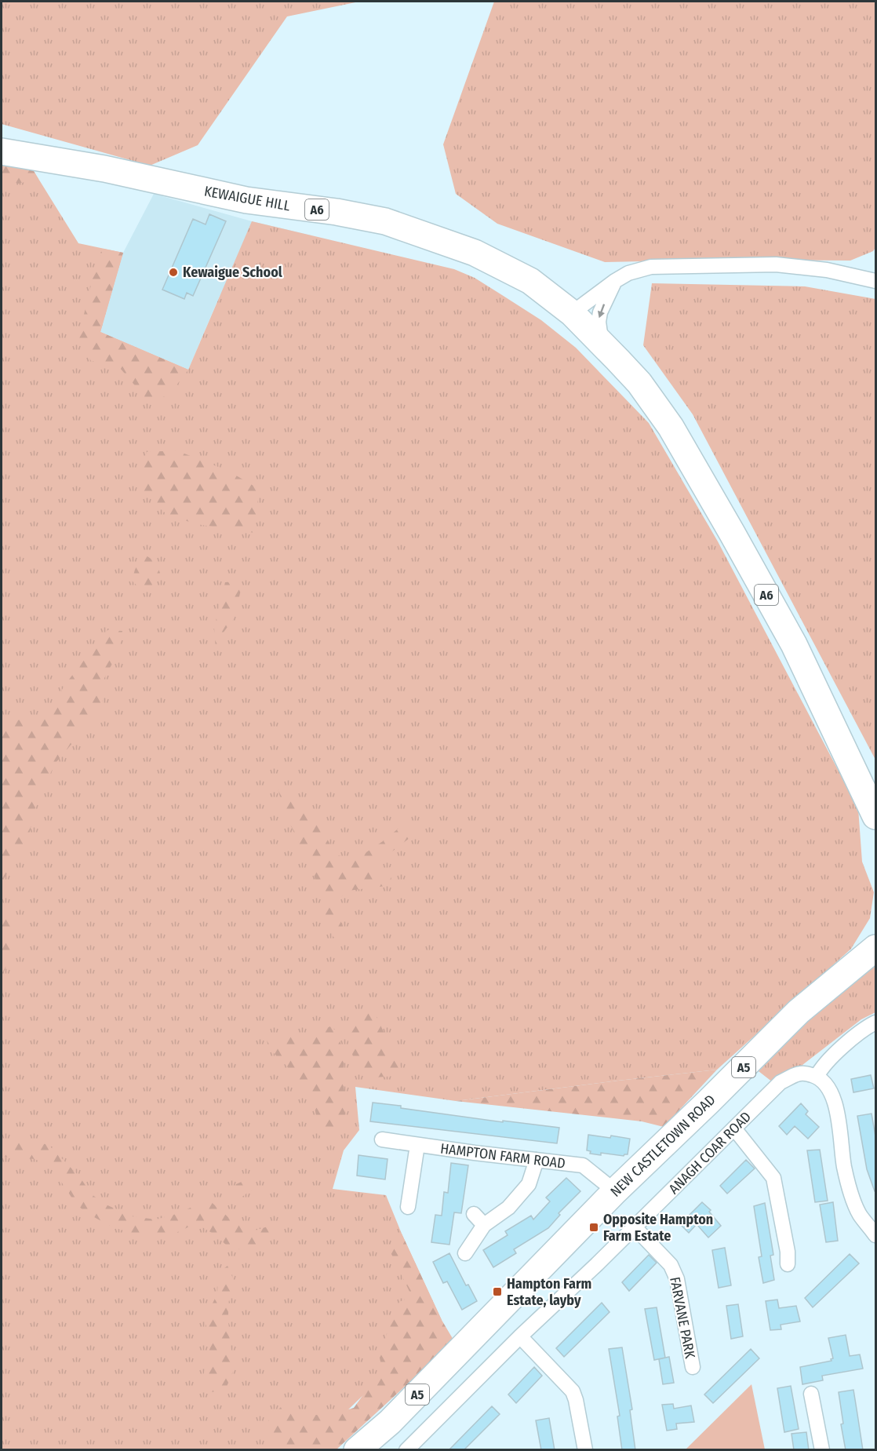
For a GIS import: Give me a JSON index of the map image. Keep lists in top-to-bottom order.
{
  "streets": {
    "highway": [
      "KEWAIGUE HILL",
      "A6",
      "A5",
      "NEW CASTLETOWN ROAD"
    ],
    "street": ["ANAGH COAR ROAD", "HAMPTON FARM ROAD", "FARVANE PARK"]
  },
  "crossings": [
    ["KEWAIGUE HILL", "A6"],
    ["NEW CASTLETOWN ROAD", "HAMPTON FARM ROAD"],
    ["ANAGH COAR ROAD", "FARVANE PARK"]
  ],
  "places": {
    "other": ["Kewaigue School"],
    "transit": ["Opposite Hampton Farm Estate", "Hampton Farm Estate, layby"]
  }
}
